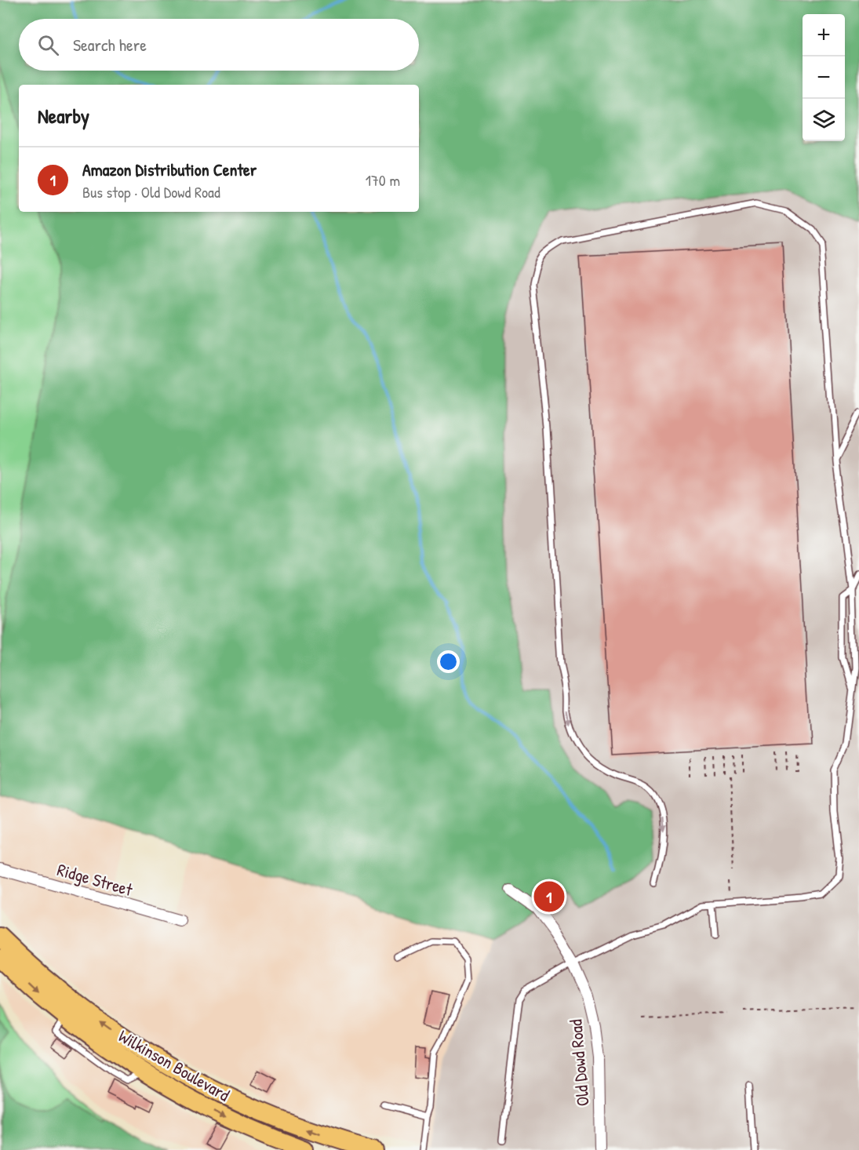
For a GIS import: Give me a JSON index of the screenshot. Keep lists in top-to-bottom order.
{
  "streets": {
    "main road": ["Wilkinson Boulevard"],
    "street": ["Ridge Street", "Old Dowd Road"]
  },
  "page": {
    "map_buttons": ["+", "−"],
    "search": "Search here",
    "heading": "Nearby",
    "list": [
      {
        "mark": "1",
        "name": "Amazon Distribution Center",
        "note": "Bus stop · Old Dowd Road",
        "value": "170 m"
      }
    ],
    "pins": "1"
  }
}
